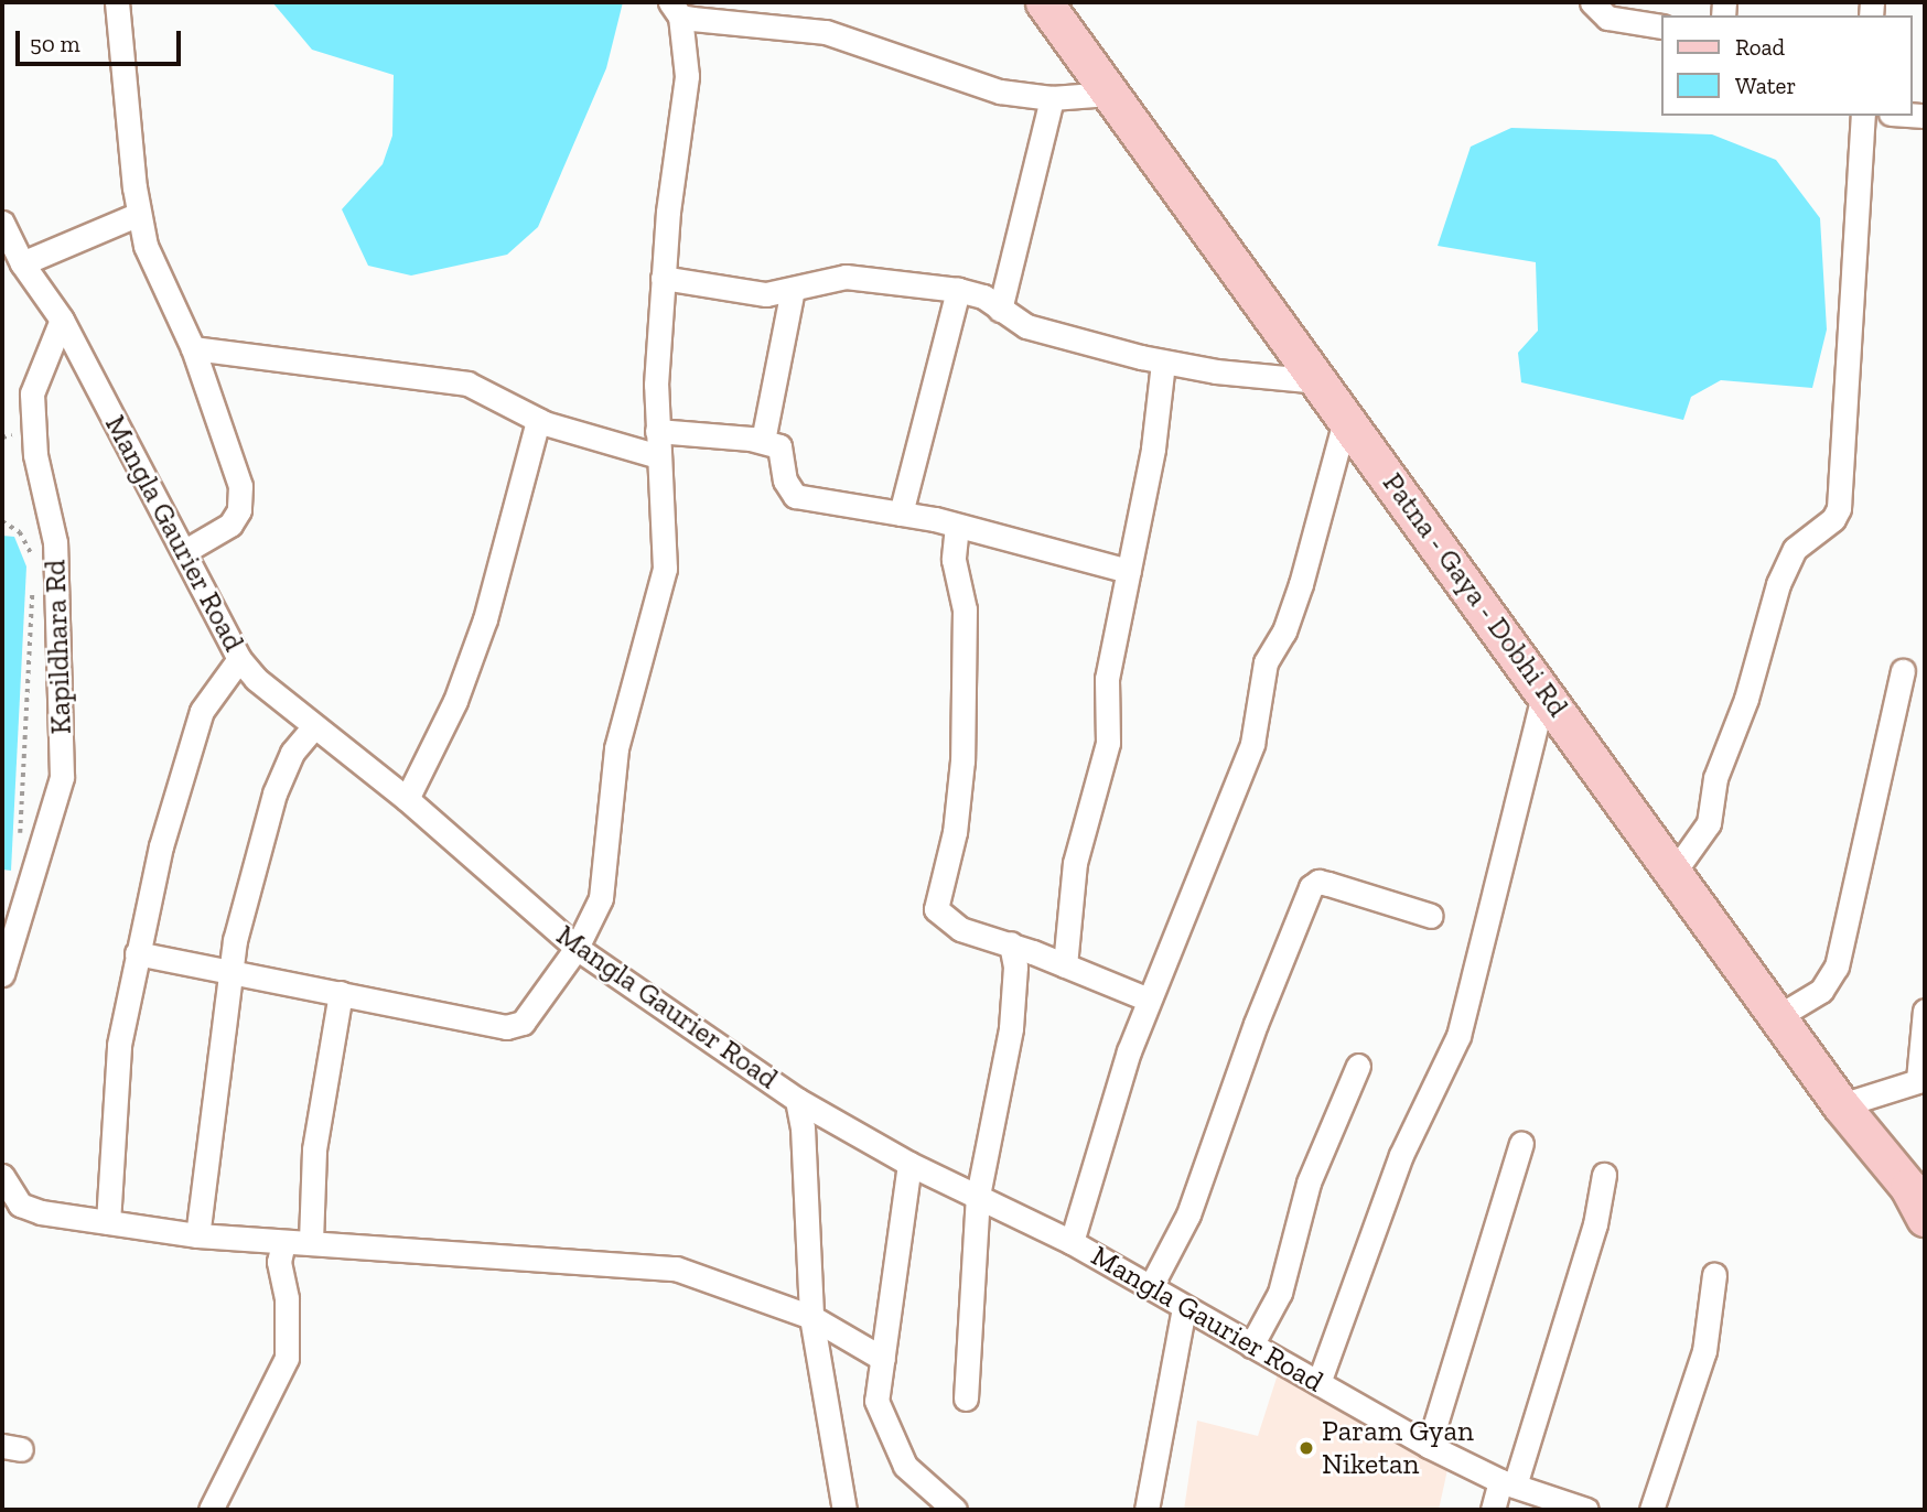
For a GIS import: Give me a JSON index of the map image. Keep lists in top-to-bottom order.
{
  "streets": {
    "main road": ["Patna - Gaya - Dobhi Rd"],
    "street": ["Mangla Gaurier Road", "Kapildhara Rd"]
  },
  "crossings": [
    ["Mangla Gaurier Road", "Kapildhara Rd"]
  ],
  "places": ["Param Gyan Niketan"],
  "legend": ["Road", "Water"],
  "scale_bar": "50 m"
}
